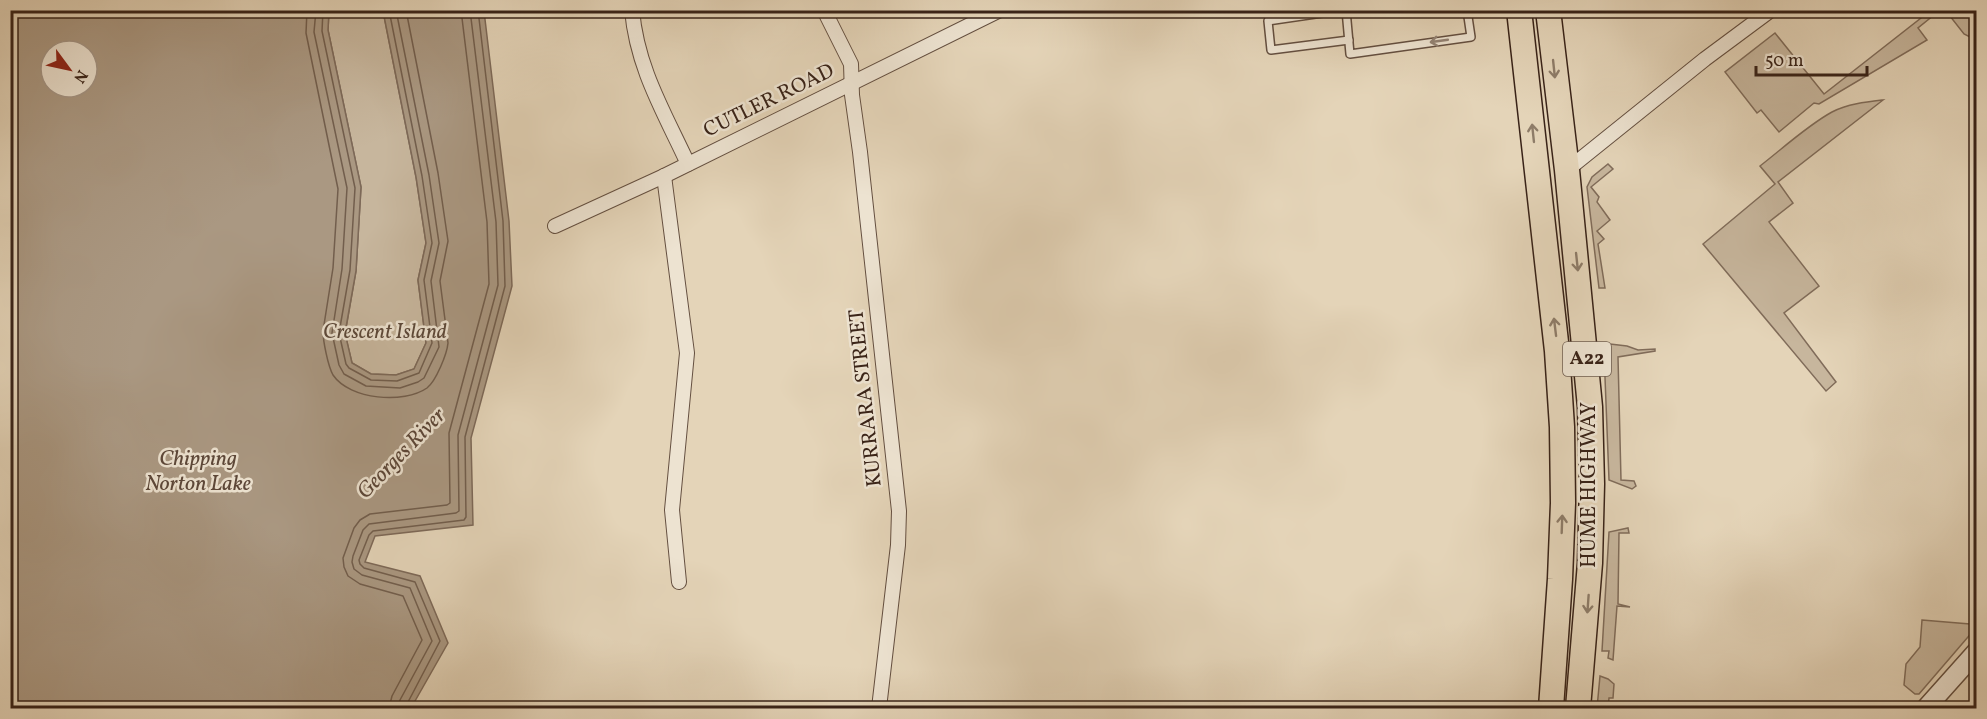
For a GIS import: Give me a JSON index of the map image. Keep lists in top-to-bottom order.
{
  "streets": {
    "highway": ["A22", "HUME HIGHWAY"],
    "street": ["CUTLER ROAD", "KURRARA STREET"]
  },
  "crossings": [
    ["CUTLER ROAD", "KURRARA STREET"]
  ],
  "water": ["Georges River", "Chipping Norton Lake"],
  "parks": ["Crescent Island"],
  "scale_bar": "50 m",
  "north": "bottom right"
}
